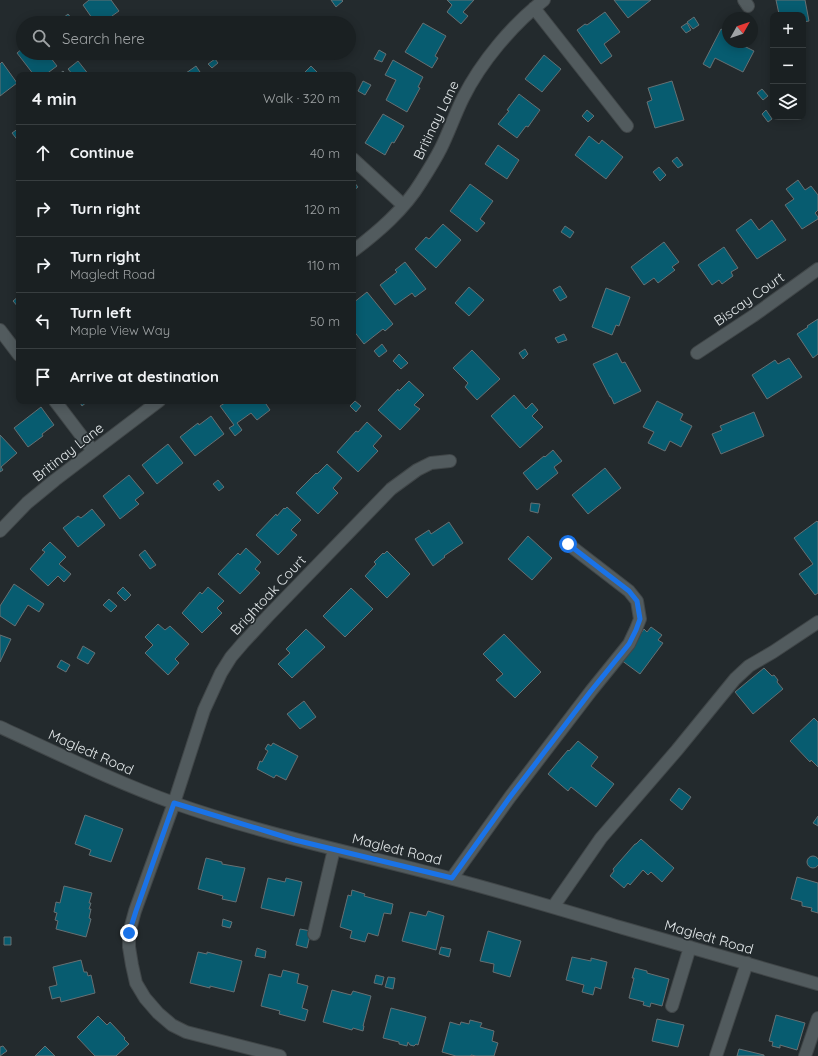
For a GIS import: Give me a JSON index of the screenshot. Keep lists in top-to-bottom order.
{
  "streets": {
    "street": [
      "Britinay Lane",
      "Biscay Court",
      "Brightoak Court",
      "Magledt Road"
    ]
  },
  "crossings": [
    ["Brightoak Court", "Magledt Road"]
  ],
  "north": "top right",
  "page": {
    "map_buttons": ["+", "−"],
    "search": "Search here",
    "heading": ["4 min", "Walk · 320 m"],
    "list": [
      ["Continue", "40 m"],
      ["Turn right", "120 m"],
      ["Turn right", "Magledt Road", "110 m"],
      ["Turn left", "Maple View Way", "50 m"],
      "Arrive at destination"
    ]
  }
}
